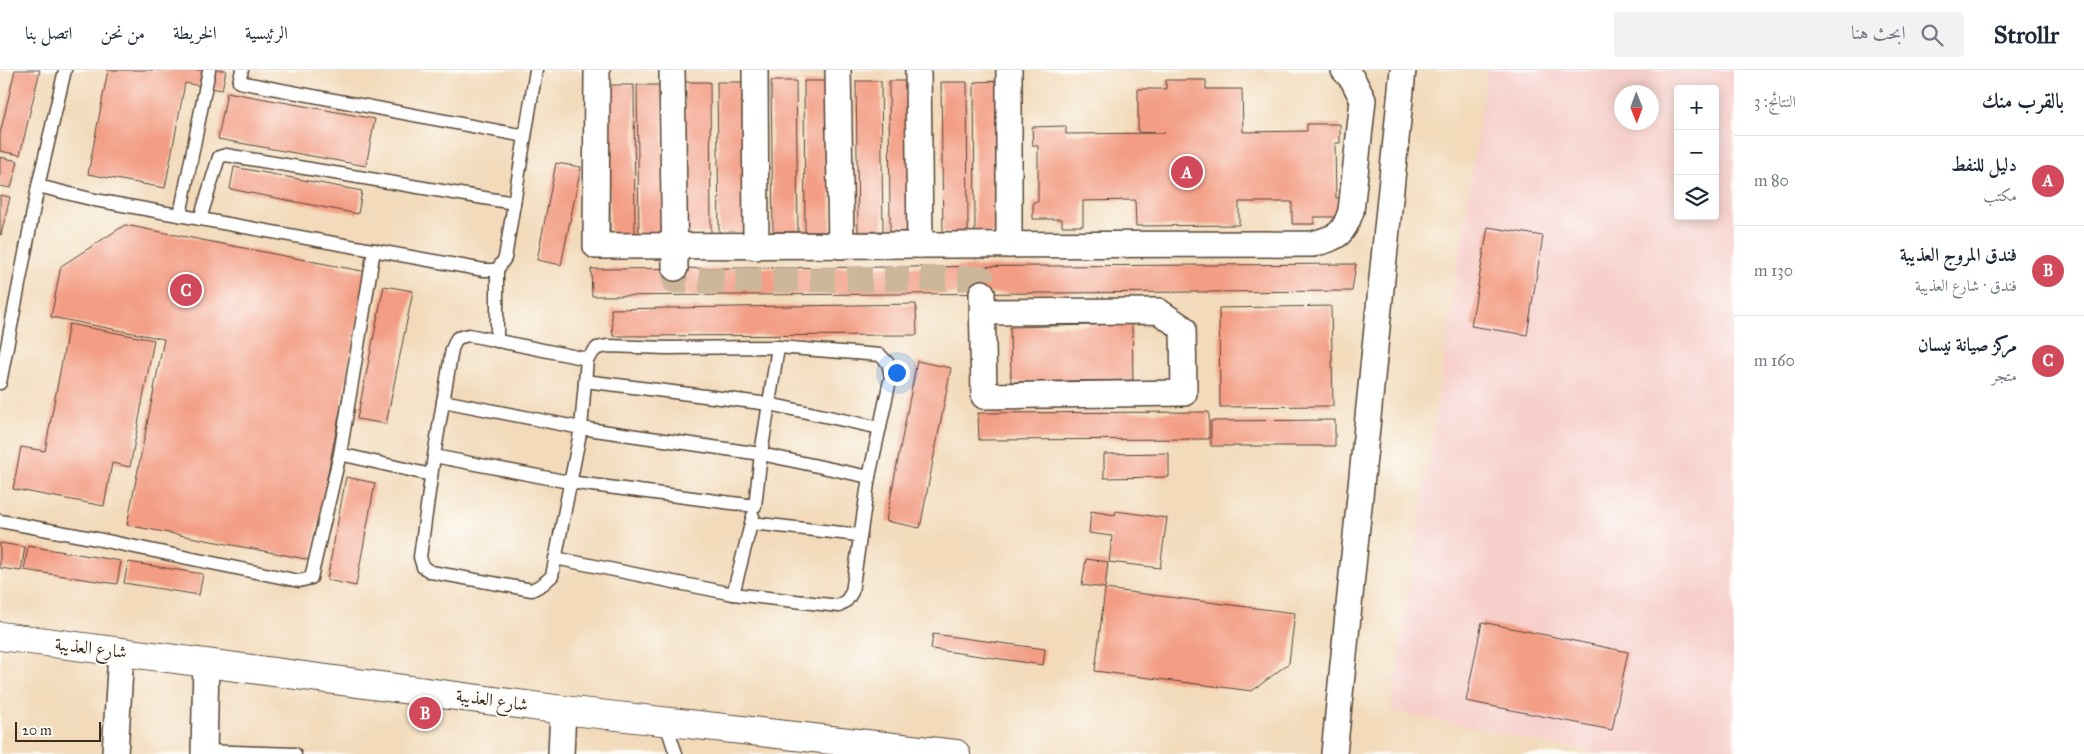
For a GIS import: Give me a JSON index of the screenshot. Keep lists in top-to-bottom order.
{
  "streets": {
    "street": ["شارع العذيبة"]
  },
  "scale_bar": "20 m",
  "north": "bottom",
  "page": {
    "header": "Strollr",
    "search": "ابحث هنا",
    "nav": [
      "الرئيسية",
      "الخريطة",
      "من نحن",
      "اتصل بنا"
    ],
    "heading": ["بالقرب منك", "النتائج: 3"],
    "map_buttons": ["+", "−"],
    "list": [
      {
        "mark": "A",
        "name": "دليل للنفط",
        "note": "مكتب",
        "value": "80 m"
      },
      {
        "mark": "B",
        "name": "فندق المروج العذيبة",
        "note": "فندق · شارع العذيبة",
        "value": "130 m"
      },
      {
        "mark": "C",
        "name": "مركز صيانة نيسان",
        "note": "متجر",
        "value": "160 m"
      }
    ],
    "pins": ["A", "C", "B"],
    "scale": "20 m"
  }
}
